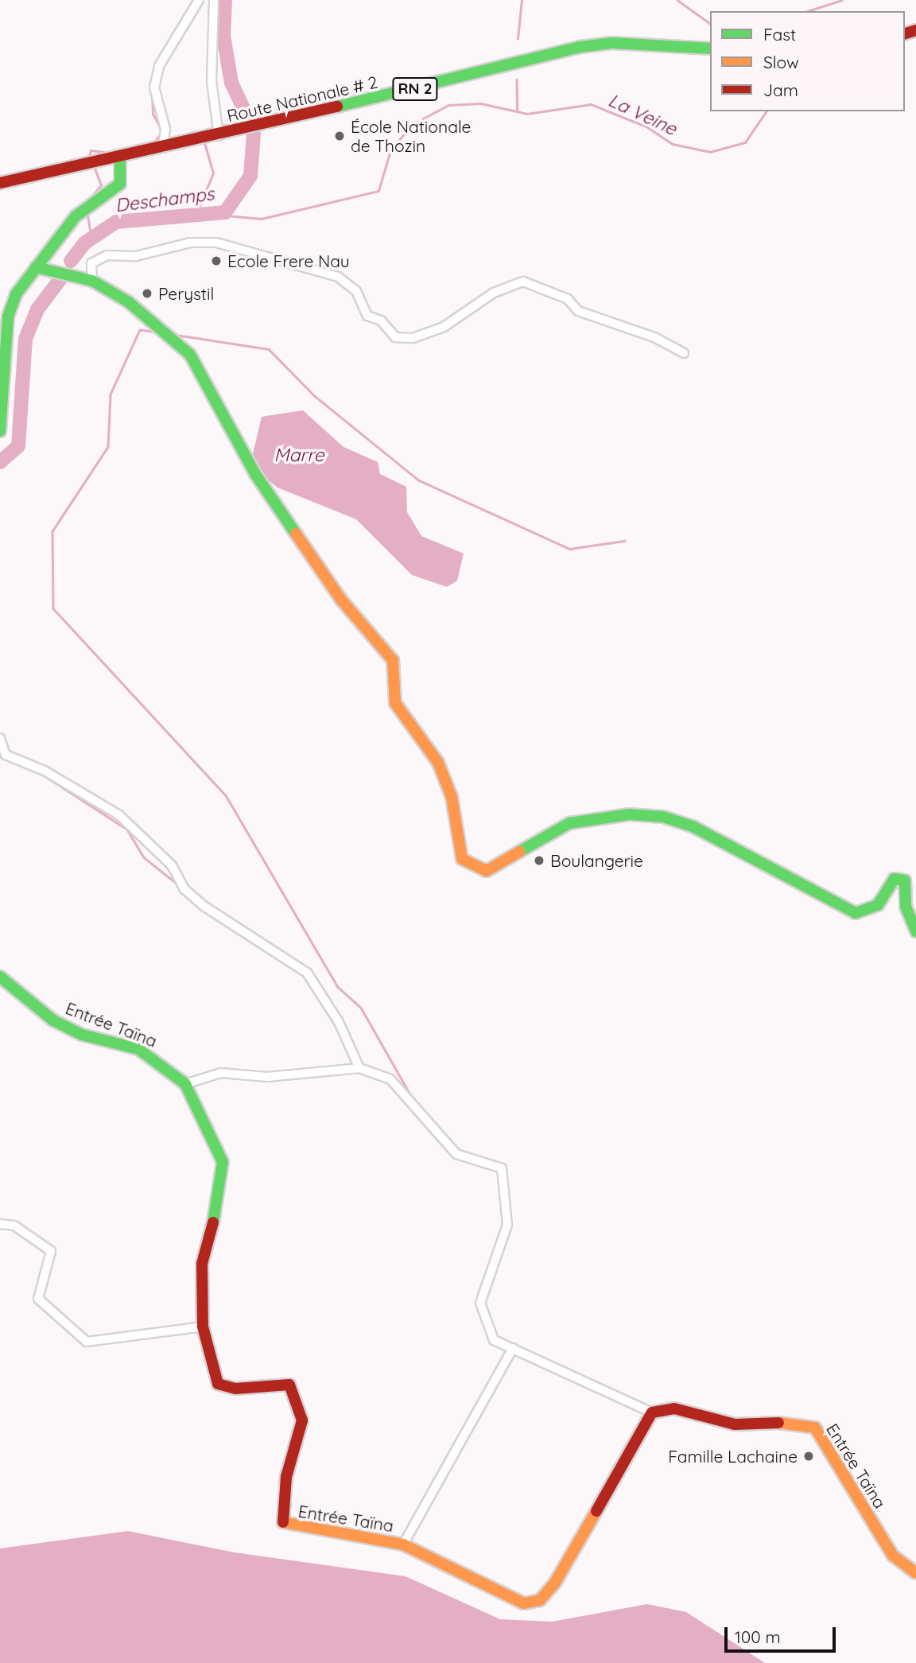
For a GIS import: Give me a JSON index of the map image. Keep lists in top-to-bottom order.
{
  "streets": {
    "street": ["RN 2", "Route Nationale # 2", "Entrée Taïna"]
  },
  "water": ["La Veine", "Deschamps", "Marre"],
  "places": [
    "École Nationale de Thozin",
    "Ecole Frere Nau",
    "Perystil",
    "Boulangerie",
    "Famille Lachaine"
  ],
  "legend": ["Fast", "Slow", "Jam"],
  "scale_bar": "100 m"
}
